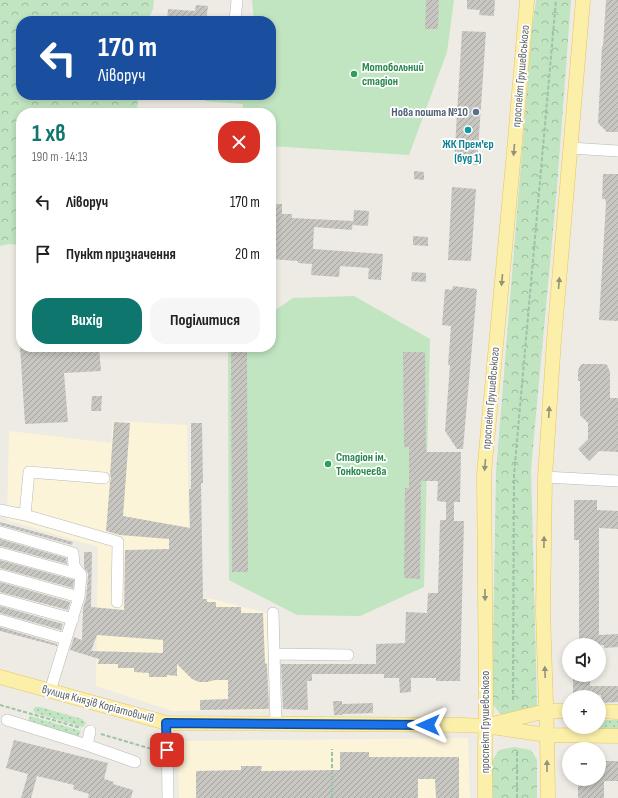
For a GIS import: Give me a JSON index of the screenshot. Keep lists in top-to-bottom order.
{
  "streets": {
    "main road": ["проспект Грушевського", "вулиця Князів Коріатовичів"]
  },
  "crossings": [
    ["проспект Грушевського", "вулиця Князів Коріатовичів"]
  ],
  "places": [
    "Мотобольний стадіон",
    "Нова пошта №10",
    "ЖК Прем'єр (буд 1)",
    "Стадіон ім. Тонкочеєва"
  ],
  "page": {
    "turn": ["170 m", "Ліворуч"],
    "heading": ["1 хв", "190 m · 14:13"],
    "list": [
      {
        "name": "Ліворуч",
        "value": "170 m"
      },
      {
        "name": "Пункт призначення",
        "value": "20 m"
      }
    ],
    "buttons": ["Вихід", "Поділитися"],
    "map_buttons": ["+", "−"]
  }
}
